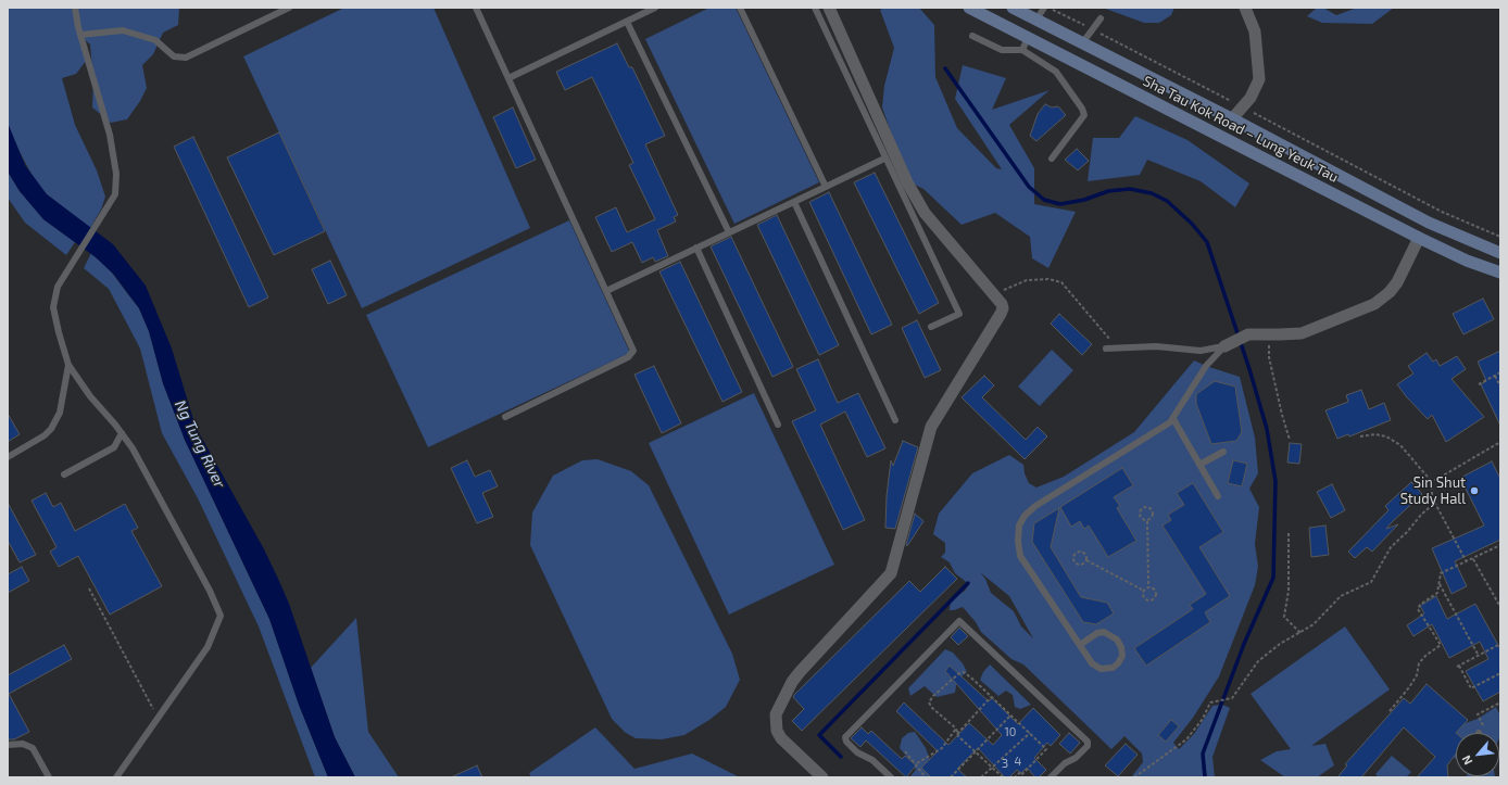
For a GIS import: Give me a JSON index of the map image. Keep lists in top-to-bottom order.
{
  "streets": {
    "main road": ["Sha Tau Kok Road – Lung Yeuk Tau"]
  },
  "water": ["Ng Tung River"],
  "places": ["Sin Shut Study Hall"],
  "house_numbers": ["10", "4", "3"],
  "north": "bottom left"
}
